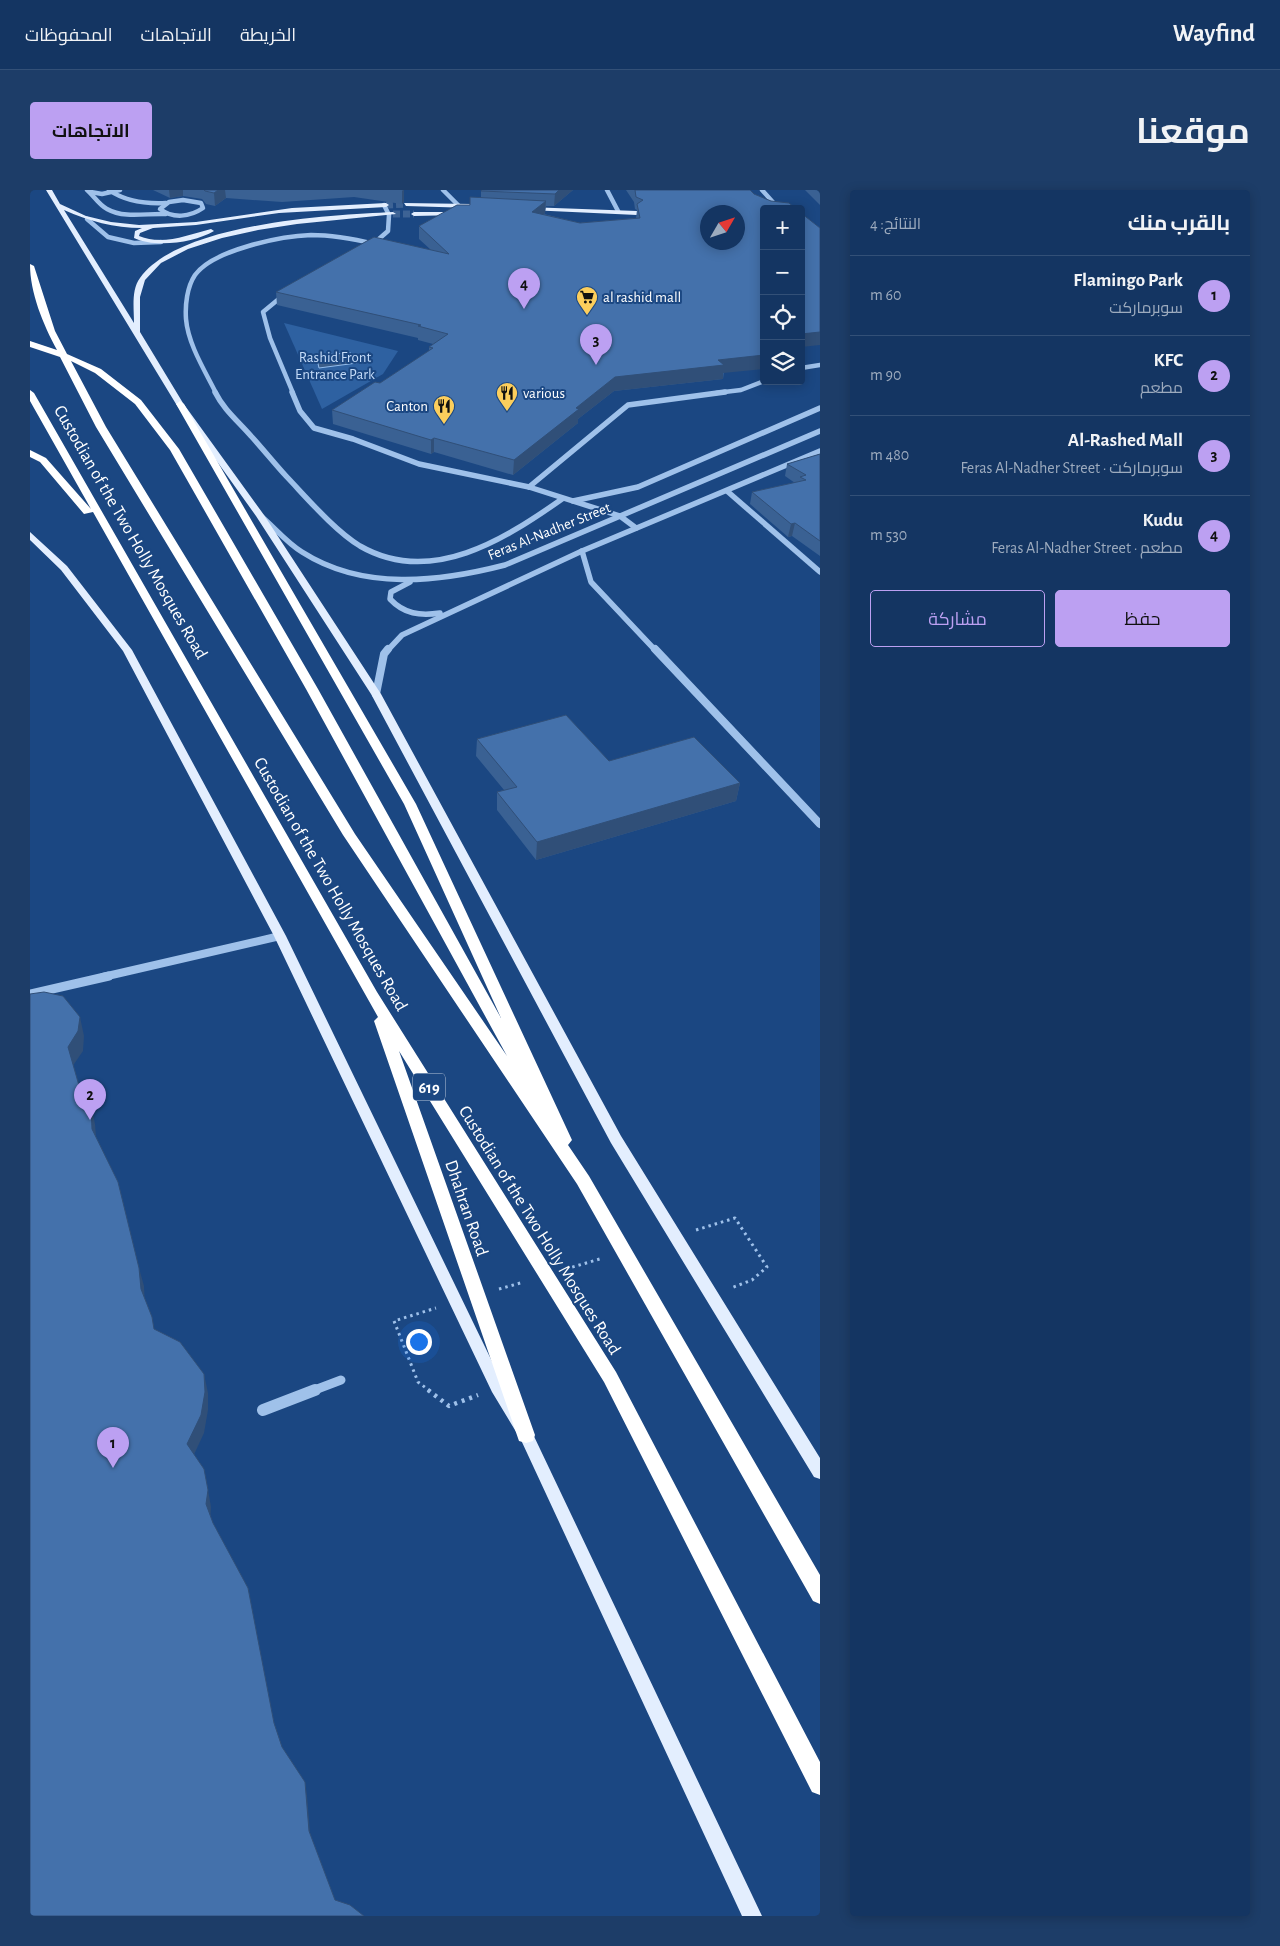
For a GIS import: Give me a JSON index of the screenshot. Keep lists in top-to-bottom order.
{
  "streets": {
    "highway": ["Custodian of the Two Holly Mosques Road", "619", "Dhahran Road"],
    "street": ["Feras Al-Nadher Street"]
  },
  "crossings": [
    ["Custodian of the Two Holly Mosques Road", "Dhahran Road"]
  ],
  "parks": ["Rashid Front Entrance Park"],
  "places": {
    "supermarket": ["al rashid mall"],
    "restaurant": ["various", "Canton"]
  },
  "north": "top right",
  "page": {
    "header": "Wayfind",
    "nav": ["الخريطة", "الاتجاهات", "المحفوظات"],
    "title": "موقعنا",
    "buttons": [
      "الاتجاهات",
      ["حفظ", "مشاركة"]
    ],
    "heading": ["بالقرب منك", "النتائج: 4"],
    "map_buttons": ["+", "−"],
    "list": [
      {
        "mark": "1",
        "name": "Flamingo Park",
        "note": "سوبرماركت",
        "value": "60 m"
      },
      {
        "mark": "2",
        "name": "KFC",
        "note": "مطعم",
        "value": "90 m"
      },
      {
        "mark": "3",
        "name": "Al-Rashed Mall",
        "note": "سوبرماركت · Feras Al-Nadher Street",
        "value": "480 m"
      },
      {
        "mark": "4",
        "name": "Kudu",
        "note": "مطعم · Feras Al-Nadher Street",
        "value": "530 m"
      }
    ],
    "pins": [
      "4",
      "3",
      "2",
      "1"
    ]
  }
}
